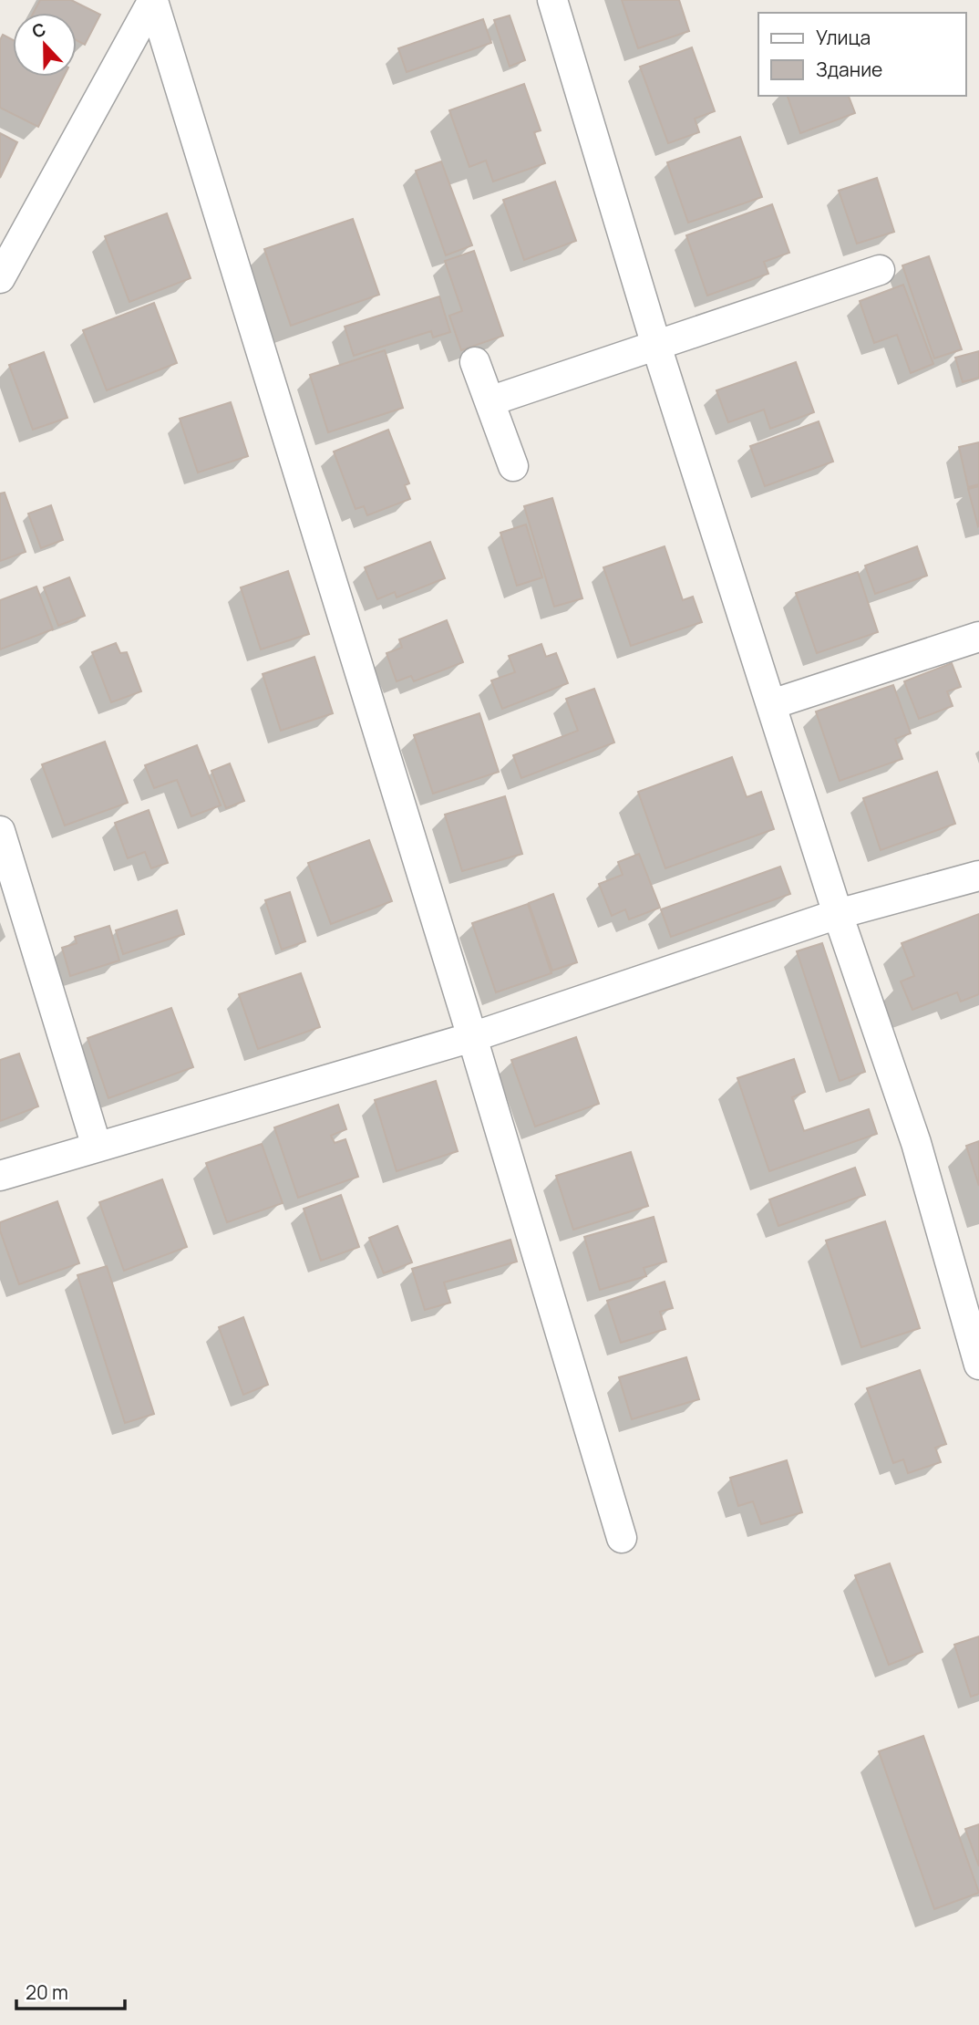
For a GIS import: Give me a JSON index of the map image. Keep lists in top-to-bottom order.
{
  "legend": ["Улица", "Здание"],
  "scale_bar": "20 m",
  "north": "top"
}
